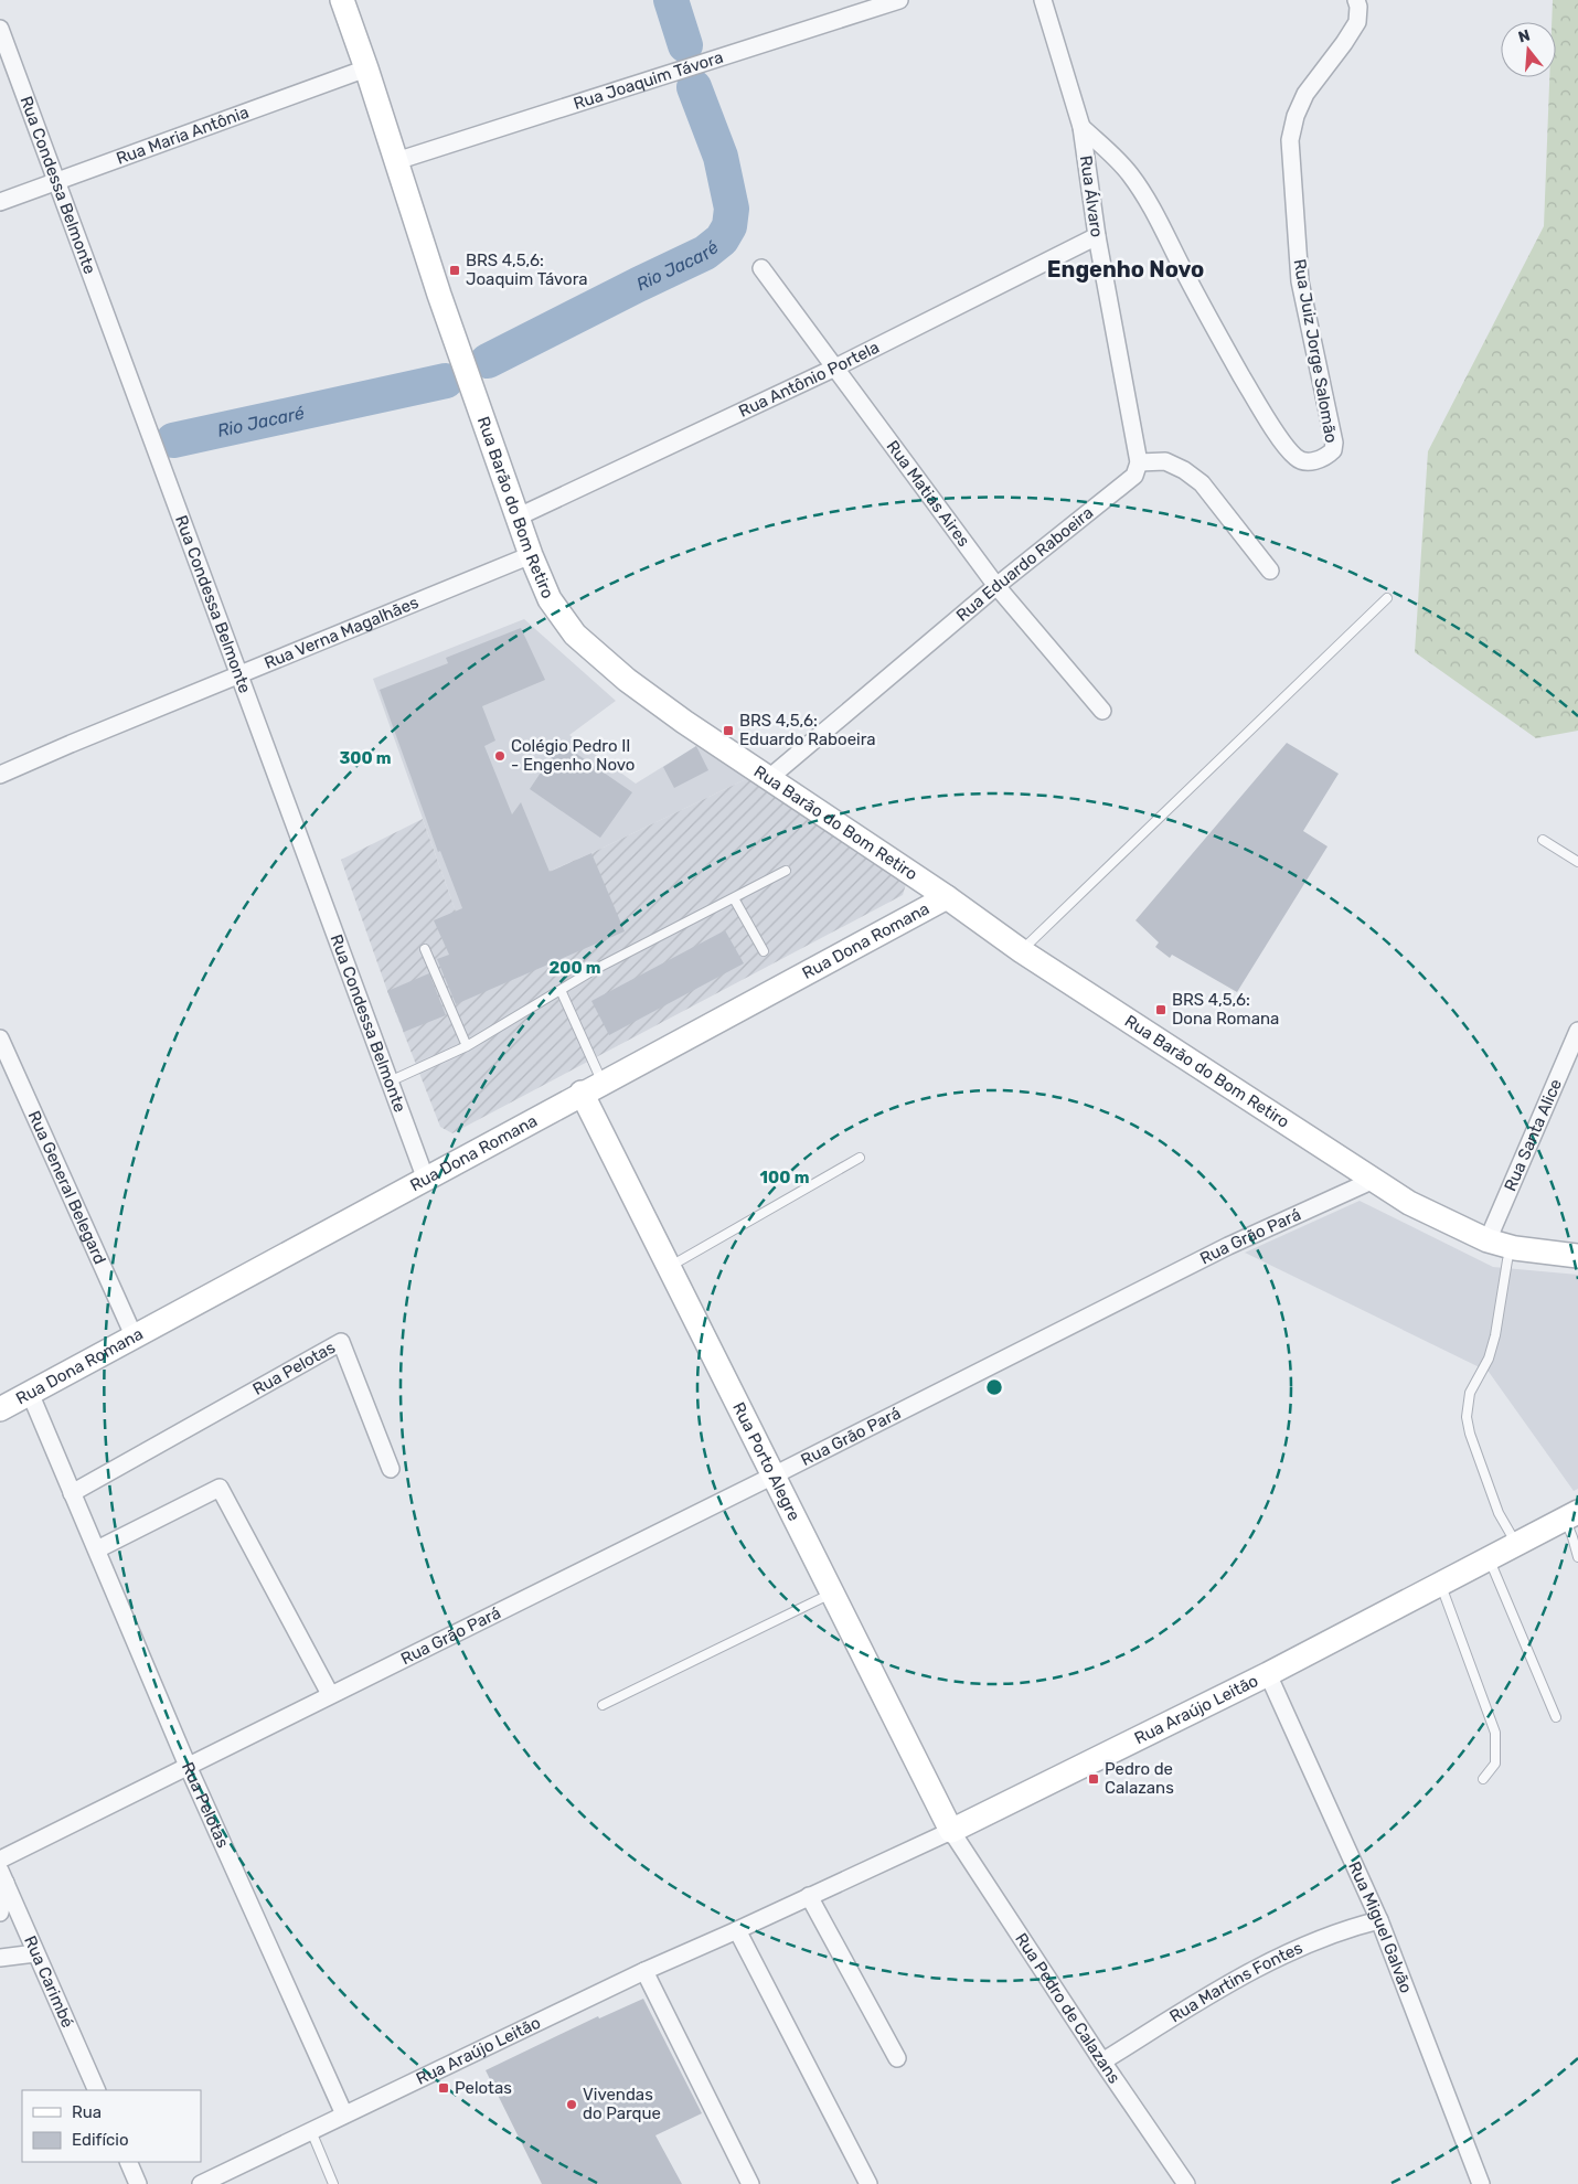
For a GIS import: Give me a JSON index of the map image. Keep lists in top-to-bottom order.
{
  "streets": {
    "street": [
      "Rua Joaquim Távora",
      "Rua Maria Antônia",
      "Rua Condessa Belmonte",
      "Rua Álvaro",
      "Rua Juiz Jorge Salomão",
      "Rua Antônio Portela",
      "Rua Matias Aires",
      "Rua Barão do Bom Retiro",
      "Rua Eduardo Raboeira",
      "Rua Verna Magalhães",
      "Rua Dona Romana",
      "Rua Santa Alice",
      "Rua General Belegard",
      "Rua Grão Pará",
      "Rua Pelotas",
      "Rua Porto Alegre",
      "Rua Araújo Leitão",
      "Rua Miguel Galvão",
      "Rua Carimbé",
      "Rua Martins Fontes",
      "Rua Pedro de Calazans"
    ]
  },
  "crossings": [
    ["Rua Joaquim Távora", "Rua Barão do Bom Retiro"],
    ["Rua Maria Antônia", "Rua Condessa Belmonte"],
    ["Rua Maria Antônia", "Rua Barão do Bom Retiro"],
    ["Rua Condessa Belmonte", "Rua Verna Magalhães"],
    ["Rua Condessa Belmonte", "Rua Dona Romana"],
    ["Rua Álvaro", "Rua Juiz Jorge Salomão"],
    ["Rua Álvaro", "Rua Antônio Portela"],
    ["Rua Álvaro", "Rua Eduardo Raboeira"],
    ["Rua Antônio Portela", "Rua Matias Aires"],
    ["Rua Antônio Portela", "Rua Barão do Bom Retiro"],
    ["Rua Matias Aires", "Rua Eduardo Raboeira"],
    ["Rua Barão do Bom Retiro", "Rua Eduardo Raboeira"],
    ["Rua Barão do Bom Retiro", "Rua Verna Magalhães"],
    ["Rua Barão do Bom Retiro", "Rua Dona Romana"],
    ["Rua Barão do Bom Retiro", "Rua Santa Alice"],
    ["Rua Barão do Bom Retiro", "Rua Grão Pará"],
    ["Rua Dona Romana", "Rua General Belegard"],
    ["Rua Dona Romana", "Rua Pelotas"],
    ["Rua Dona Romana", "Rua Porto Alegre"],
    ["Rua Grão Pará", "Rua Pelotas"],
    ["Rua Grão Pará", "Rua Porto Alegre"],
    ["Rua Pelotas", "Rua Araújo Leitão"],
    ["Rua Porto Alegre", "Rua Araújo Leitão"],
    ["Rua Porto Alegre", "Rua Pedro de Calazans"],
    ["Rua Araújo Leitão", "Rua Miguel Galvão"],
    ["Rua Araújo Leitão", "Rua Pedro de Calazans"],
    ["Rua Miguel Galvão", "Rua Martins Fontes"],
    ["Rua Martins Fontes", "Rua Pedro de Calazans"]
  ],
  "districts": ["Engenho Novo"],
  "water": ["Rio Jacaré"],
  "places": {
    "transit": [
      "BRS 4,5,6: Joaquim Távora",
      "BRS 4,5,6: Eduardo Raboeira",
      "BRS 4,5,6: Dona Romana",
      "Pedro de Calazans",
      "Pelotas"
    ],
    "other": ["Colégio Pedro II - Engenho Novo", "Vivendas do Parque"]
  },
  "legend": ["Rua", "Edifício"],
  "north": "top",
  "rings": ["300 m", "200 m", "100 m"]
}
